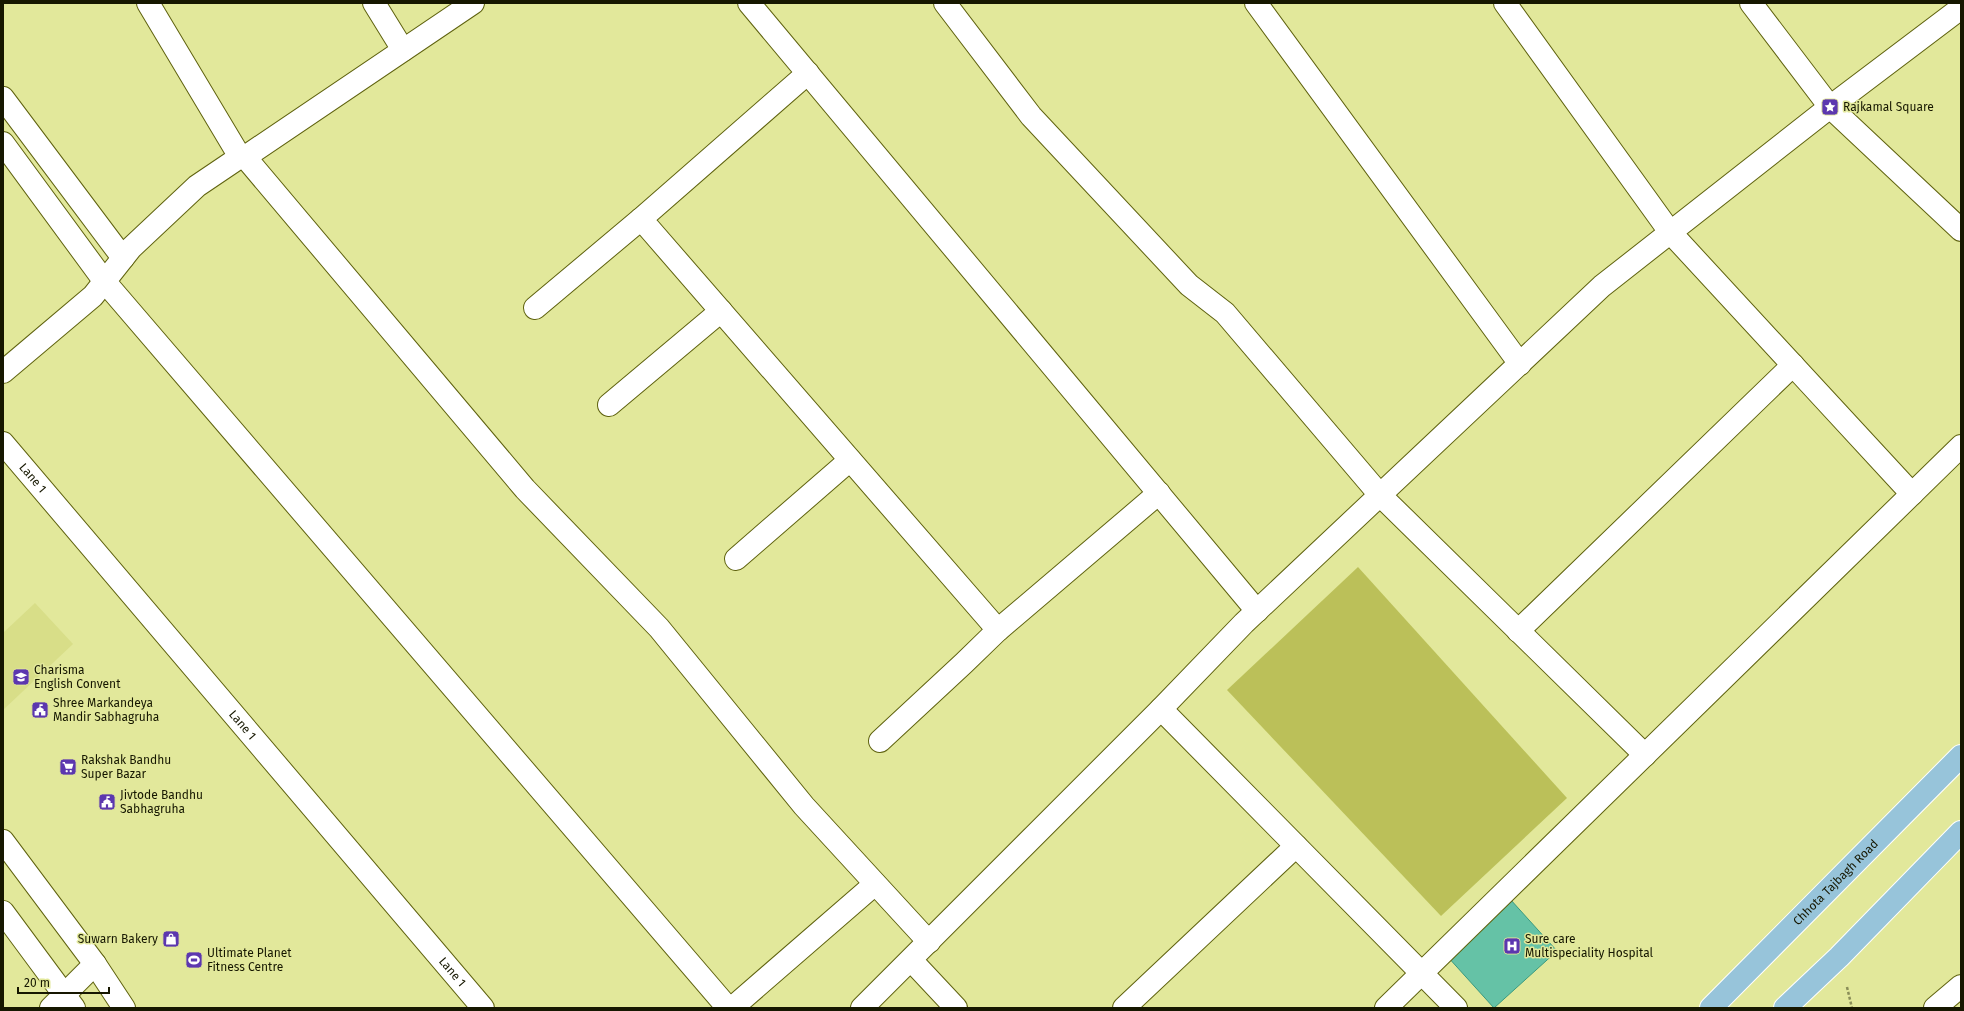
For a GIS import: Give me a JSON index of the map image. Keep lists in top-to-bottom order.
{
  "streets": {
    "main road": ["Chhota Tajbagh Road"],
    "street": ["Lane 1"]
  },
  "places": {
    "place": ["Rajkamal Square"],
    "school or university": ["Charisma English Convent"],
    "public building": ["Shree Markandeya Mandir Sabhagruha", "Jivtode Bandhu Sabhagruha"],
    "supermarket": ["Rakshak Bandhu Super Bazar"],
    "shop": ["Suwarn Bakery"],
    "hospital": ["Sure care Multispeciality Hospital"],
    "sports": ["Ultimate Planet Fitness Centre"]
  },
  "scale_bar": "20 m"
}
